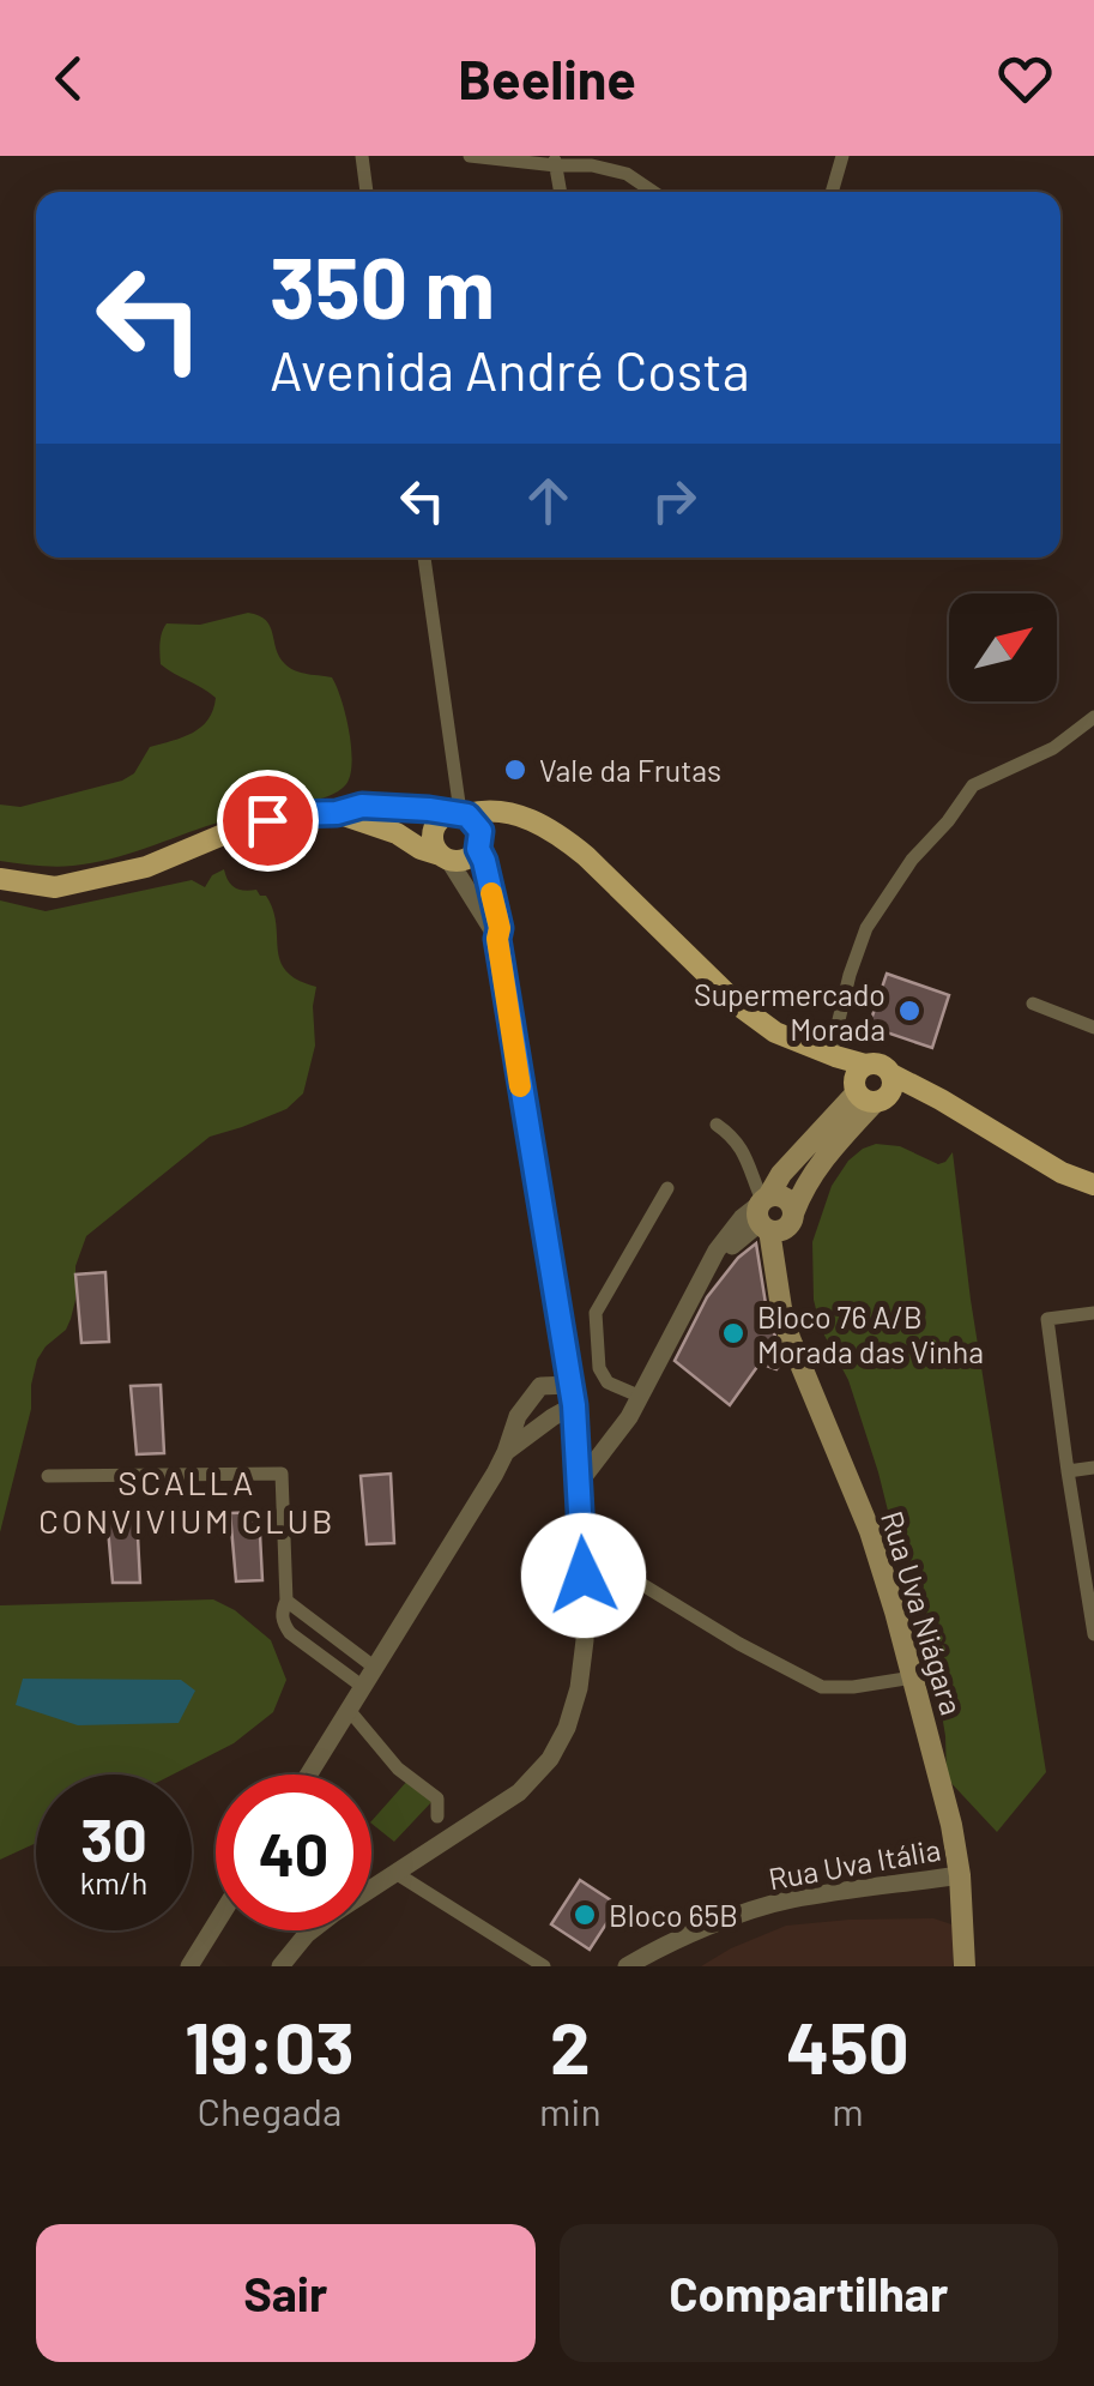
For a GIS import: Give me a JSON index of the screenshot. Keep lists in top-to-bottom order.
{
  "streets": {
    "main road": ["Rua Uva Niágara"],
    "street": ["Rua Uva Itália"]
  },
  "crossings": [
    ["Rua Uva Niágara", "Rua Uva Itália"]
  ],
  "districts": ["SCALLA CONVIVIUM CLUB"],
  "places": [
    "Vale da Frutas",
    "Supermercado Morada",
    "Bloco 76 A/B Morada das Vinha",
    "Bloco 65B"
  ],
  "north": "top right",
  "page": {
    "header": "Beeline",
    "turn": ["350 m", "Avenida André Costa"],
    "speed": "30 km/h",
    "limit": "40",
    "eta": [
      "19:03",
      "Chegada",
      "2",
      "min",
      "450",
      "m"
    ],
    "buttons": ["Sair", "Compartilhar"]
  }
}
